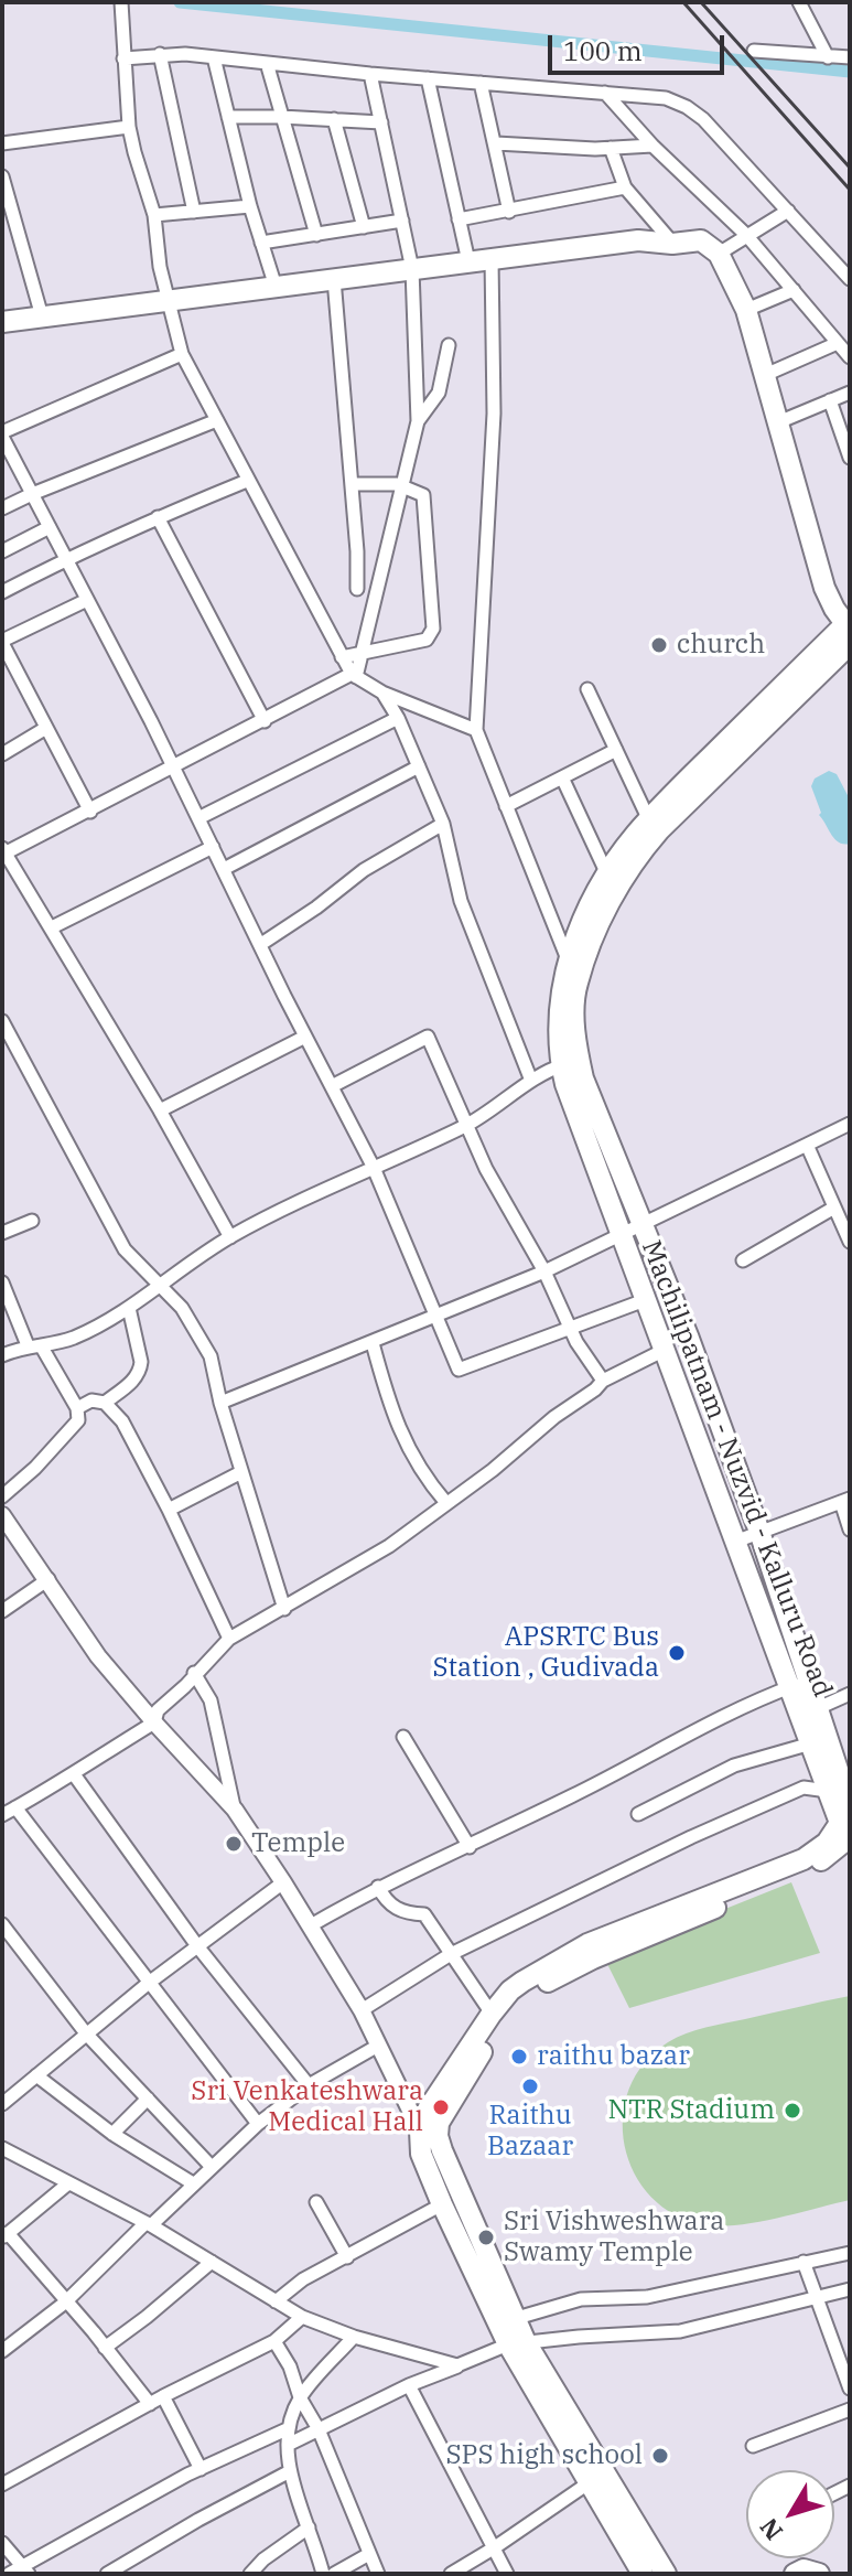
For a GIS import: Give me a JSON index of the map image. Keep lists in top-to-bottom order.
{
  "streets": {
    "main road": ["Machilipatnam - Nuzvid - Kalluru Road"]
  },
  "places": [
    "church",
    "APSRTC Bus Station , Gudivada",
    "Temple",
    "raithu bazar",
    "Raithu Bazaar",
    "Sri Venkateshwara Medical Hall",
    "NTR Stadium",
    "Sri Vishweshwara Swamy Temple",
    "SPS high school"
  ],
  "scale_bar": "100 m",
  "north": "bottom left"
}
